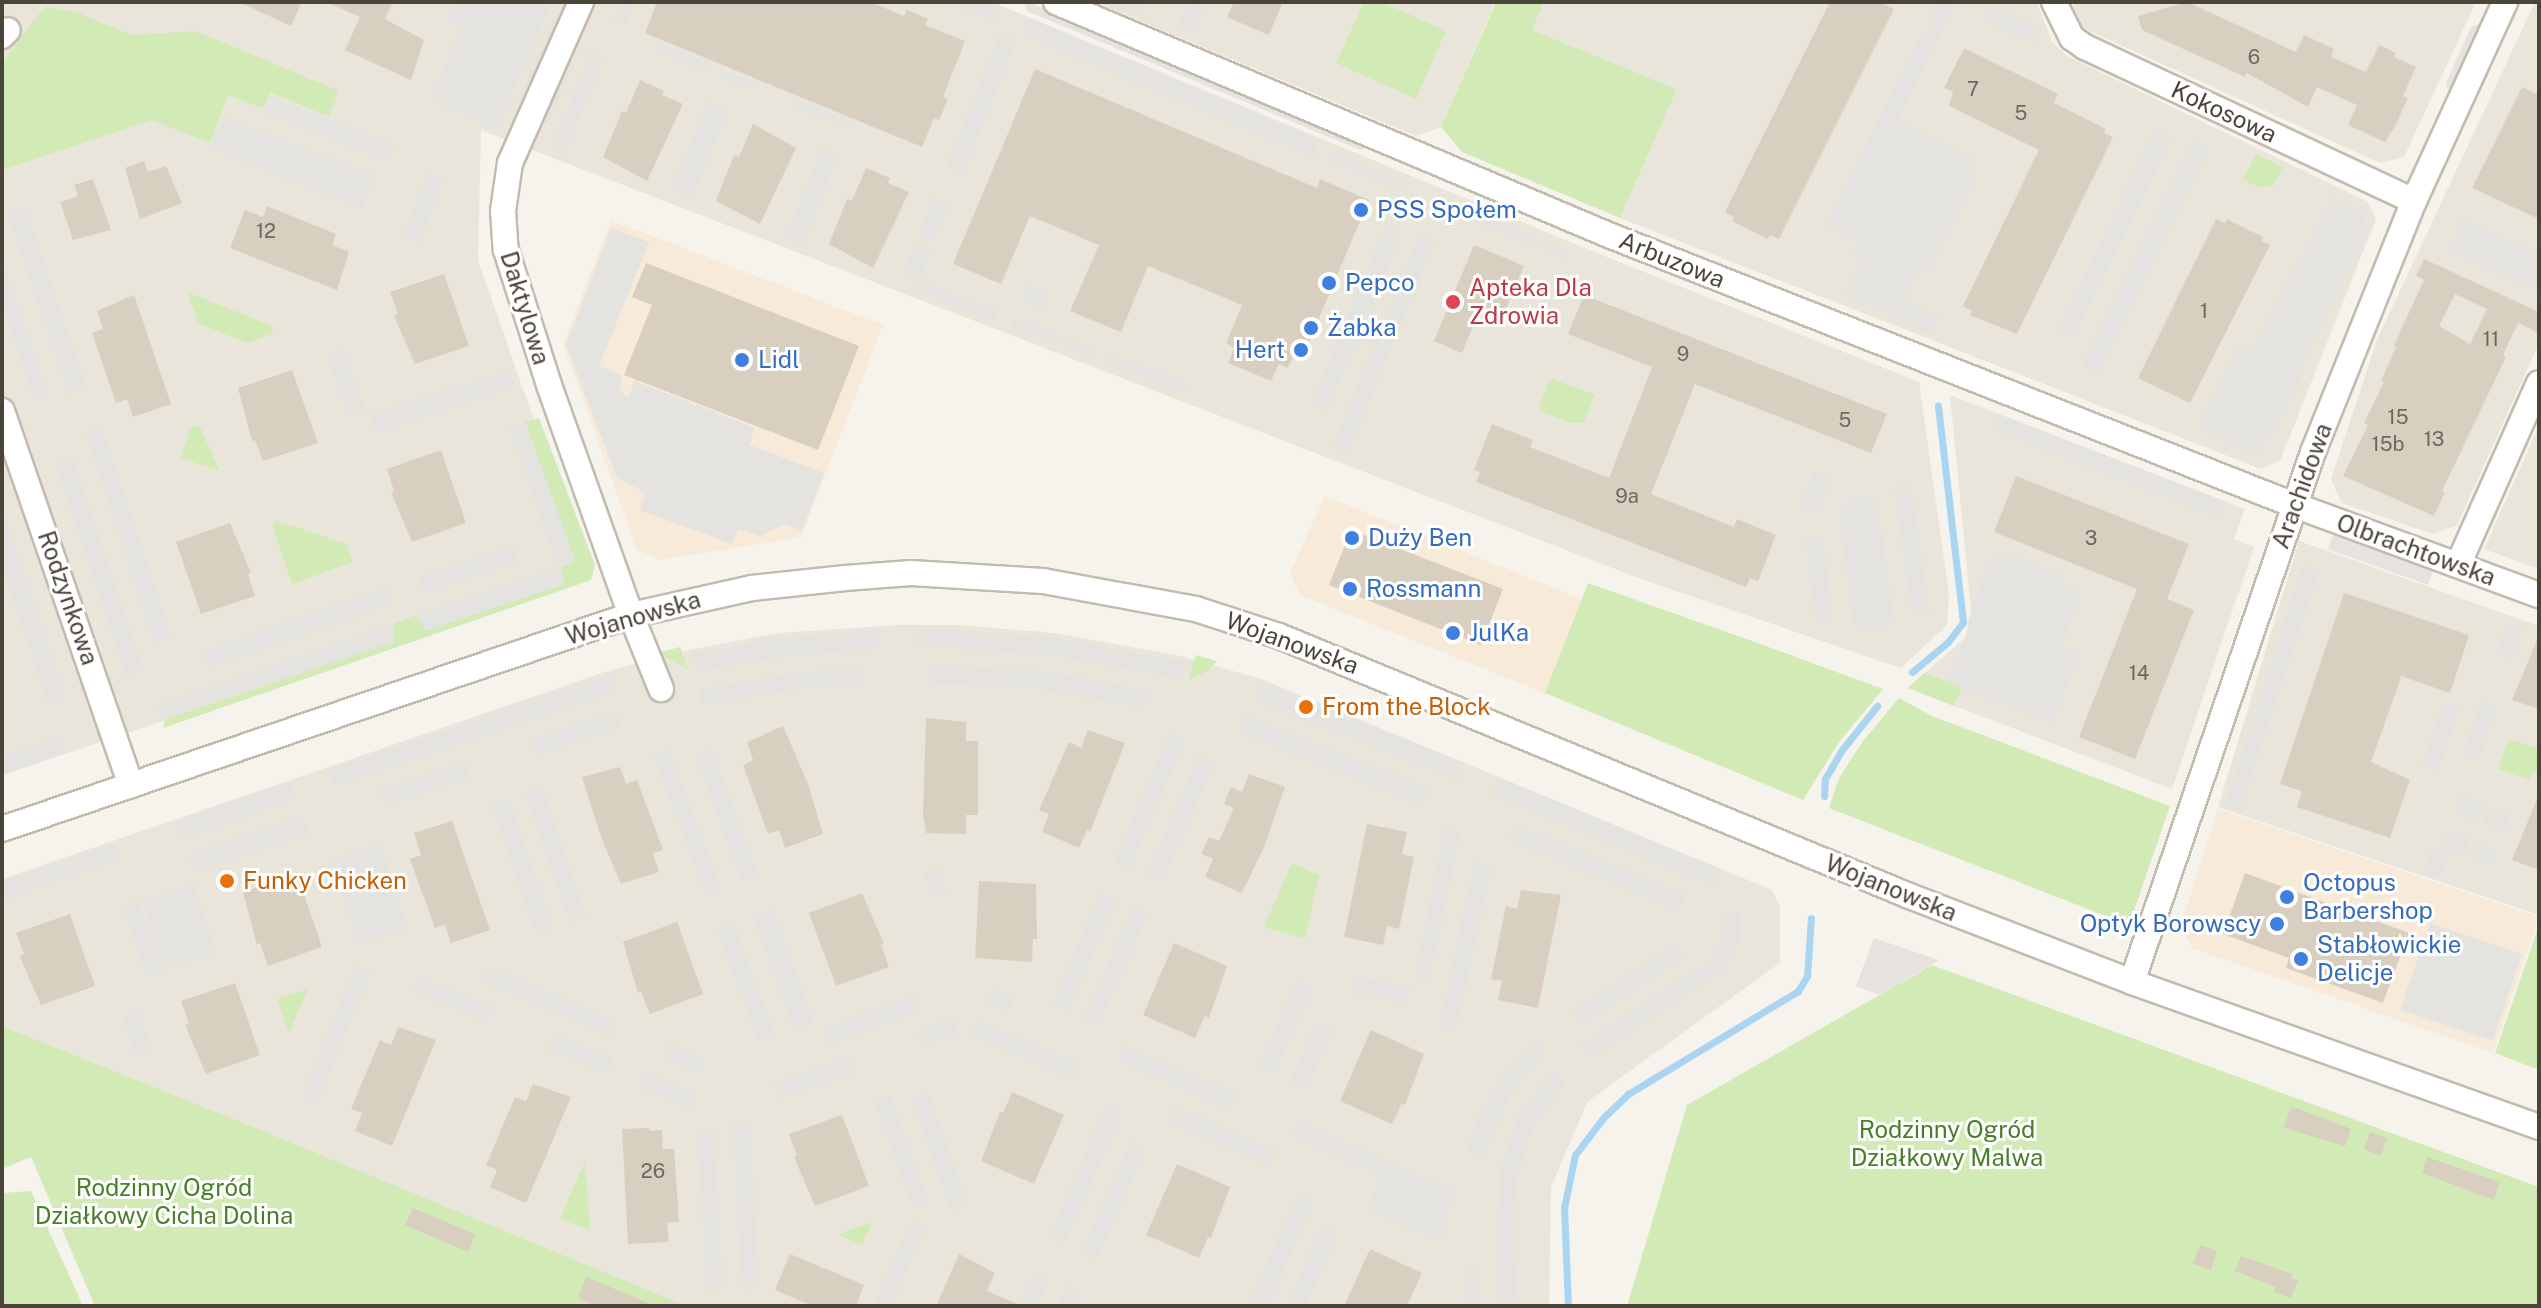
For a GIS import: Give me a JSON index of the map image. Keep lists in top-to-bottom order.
{
  "streets": {
    "street": [
      "Kokosowa",
      "Arbuzowa",
      "Daktylowa",
      "Arachidowa",
      "Olbrachtowska",
      "Rodzynkowa",
      "Wojanowska"
    ]
  },
  "crossings": [
    ["Kokosowa", "Arachidowa"],
    ["Arbuzowa", "Arachidowa"],
    ["Arbuzowa", "Olbrachtowska"],
    ["Daktylowa", "Wojanowska"],
    ["Arachidowa", "Olbrachtowska"],
    ["Arachidowa", "Wojanowska"],
    ["Rodzynkowa", "Wojanowska"]
  ],
  "parks": ["Rodzinny Ogród Działkowy Malwa", "Rodzinny Ogród Działkowy Cicha Dolina"],
  "places": [
    "PSS Społem",
    "Pepco",
    "Apteka Dla Zdrowia",
    "Żabka",
    "Hert",
    "Lidl",
    "Duży Ben",
    "Rossmann",
    "JulKa",
    "From the Block",
    "Funky Chicken",
    "Octopus Barbershop",
    "Optyk Borowscy",
    "Stabłowickie Delicje"
  ],
  "house_numbers": [
    "6",
    "7",
    "5",
    "12",
    "1",
    "11",
    "9",
    "15",
    "5",
    "13",
    "15b",
    "9a",
    "3",
    "14",
    "26"
  ]
}
